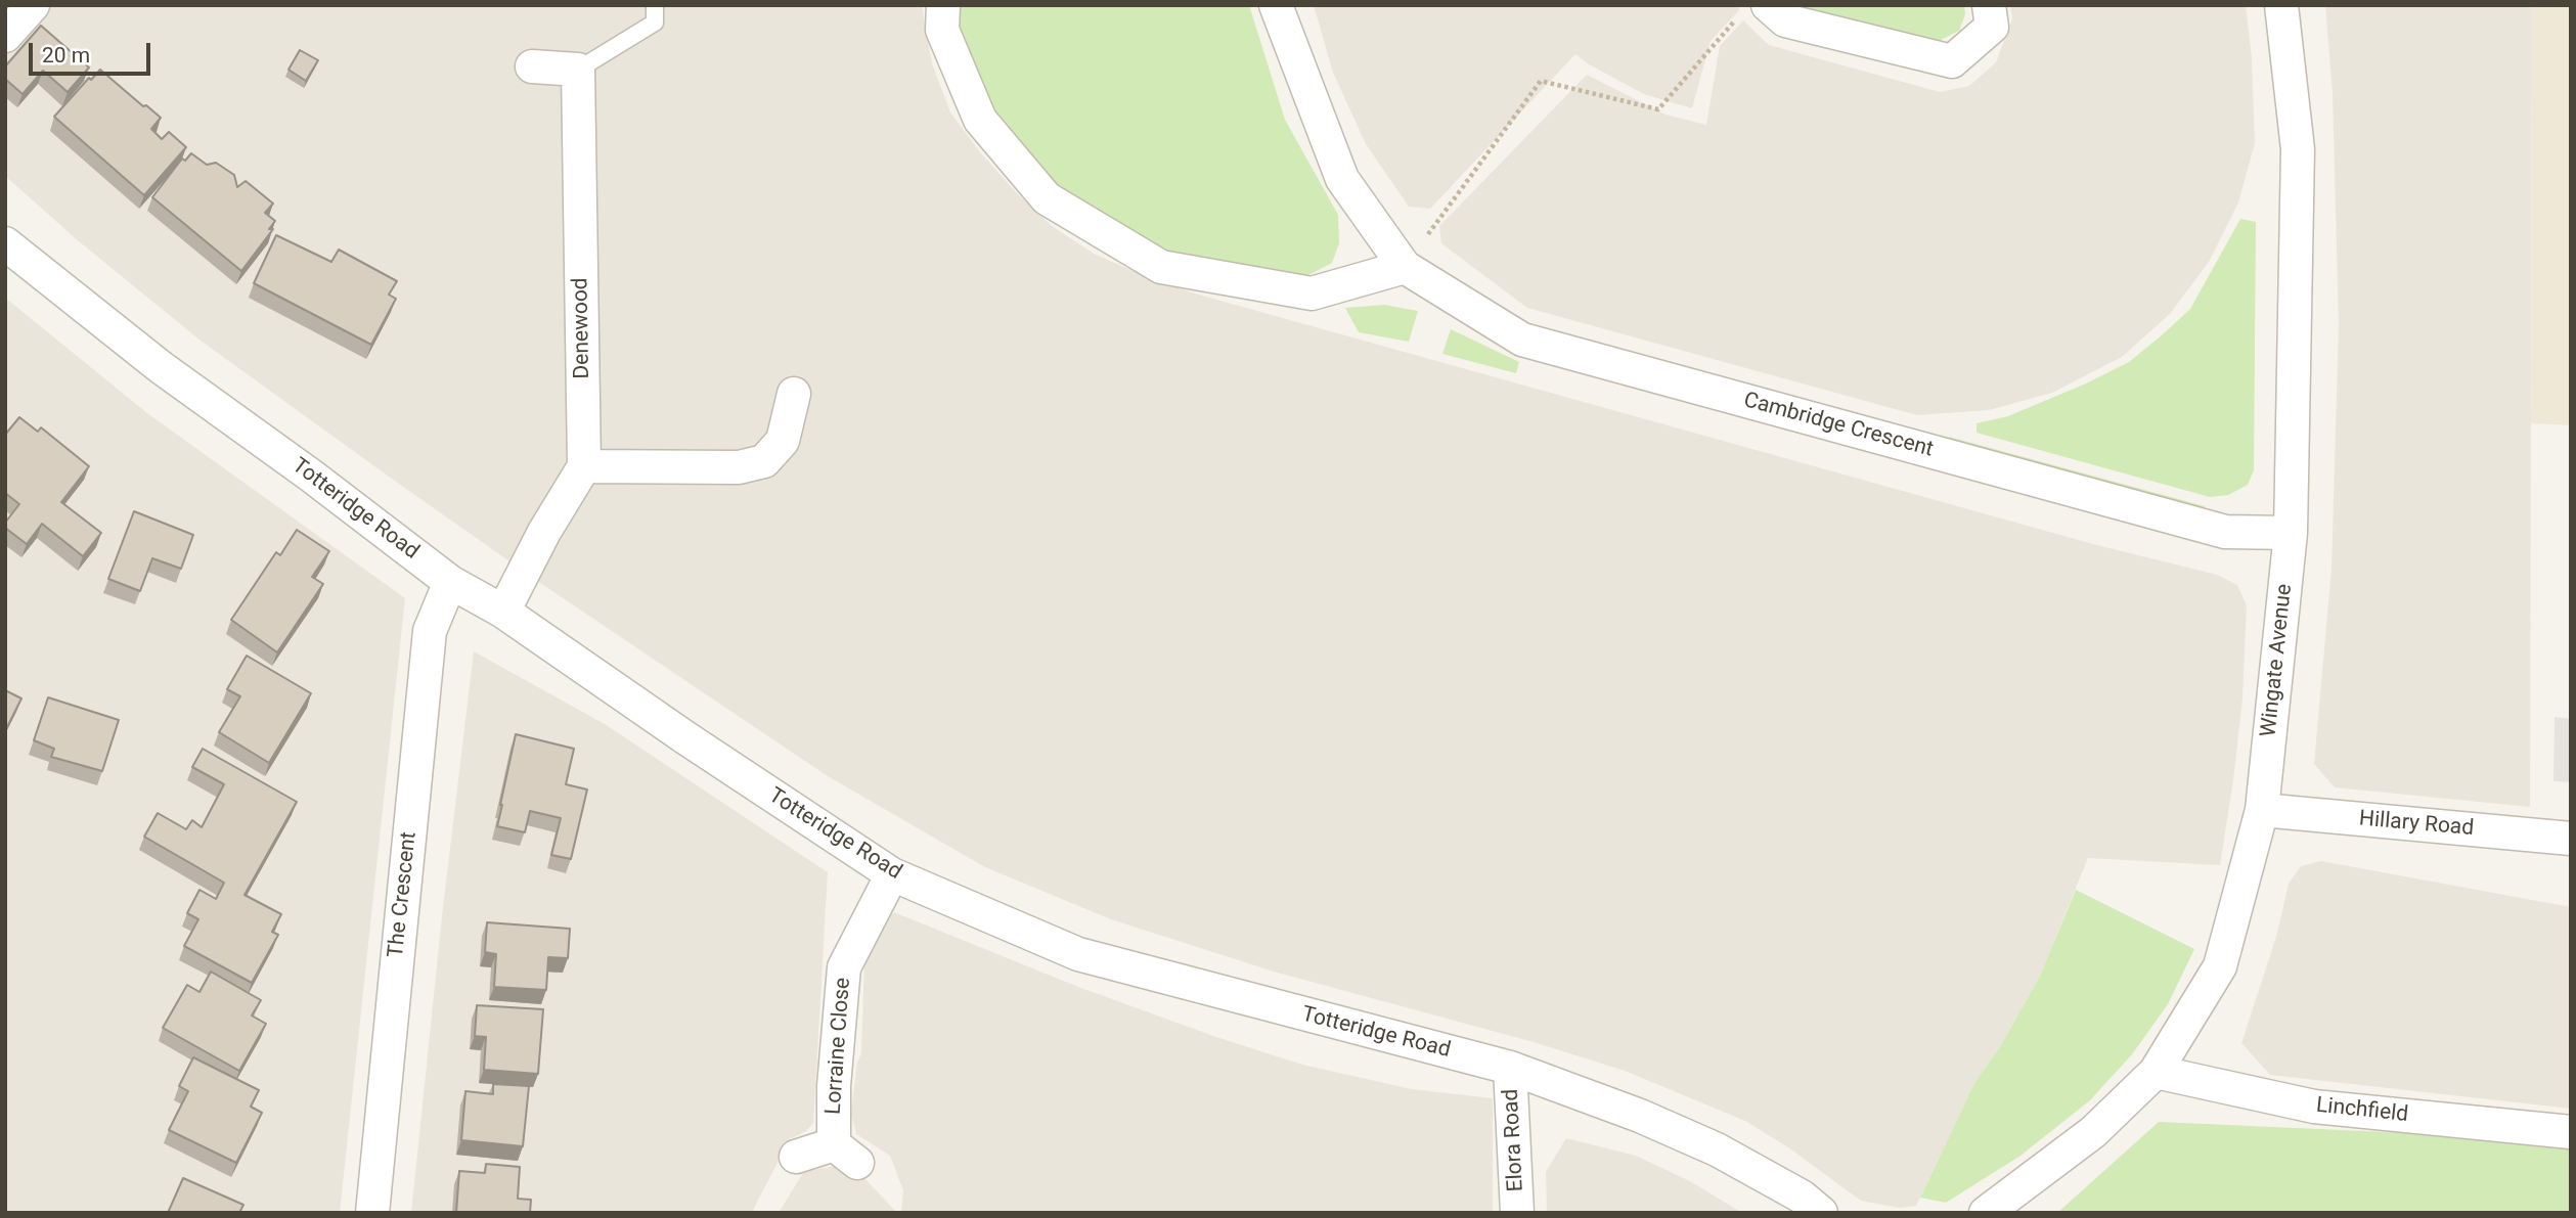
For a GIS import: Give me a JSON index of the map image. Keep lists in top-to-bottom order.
{
  "streets": {
    "street": [
      "Denewood",
      "Cambridge Crescent",
      "Totteridge Road",
      "Wingate Avenue",
      "Hillary Road",
      "The Crescent",
      "Lorraine Close",
      "Linchfield",
      "Elora Road"
    ]
  },
  "crossings": [
    ["Cambridge Crescent", "Wingate Avenue"],
    ["Totteridge Road", "The Crescent"],
    ["Totteridge Road", "Lorraine Close"],
    ["Totteridge Road", "Elora Road"],
    ["Wingate Avenue", "Hillary Road"],
    ["Wingate Avenue", "Linchfield"]
  ],
  "scale_bar": "20 m"
}
